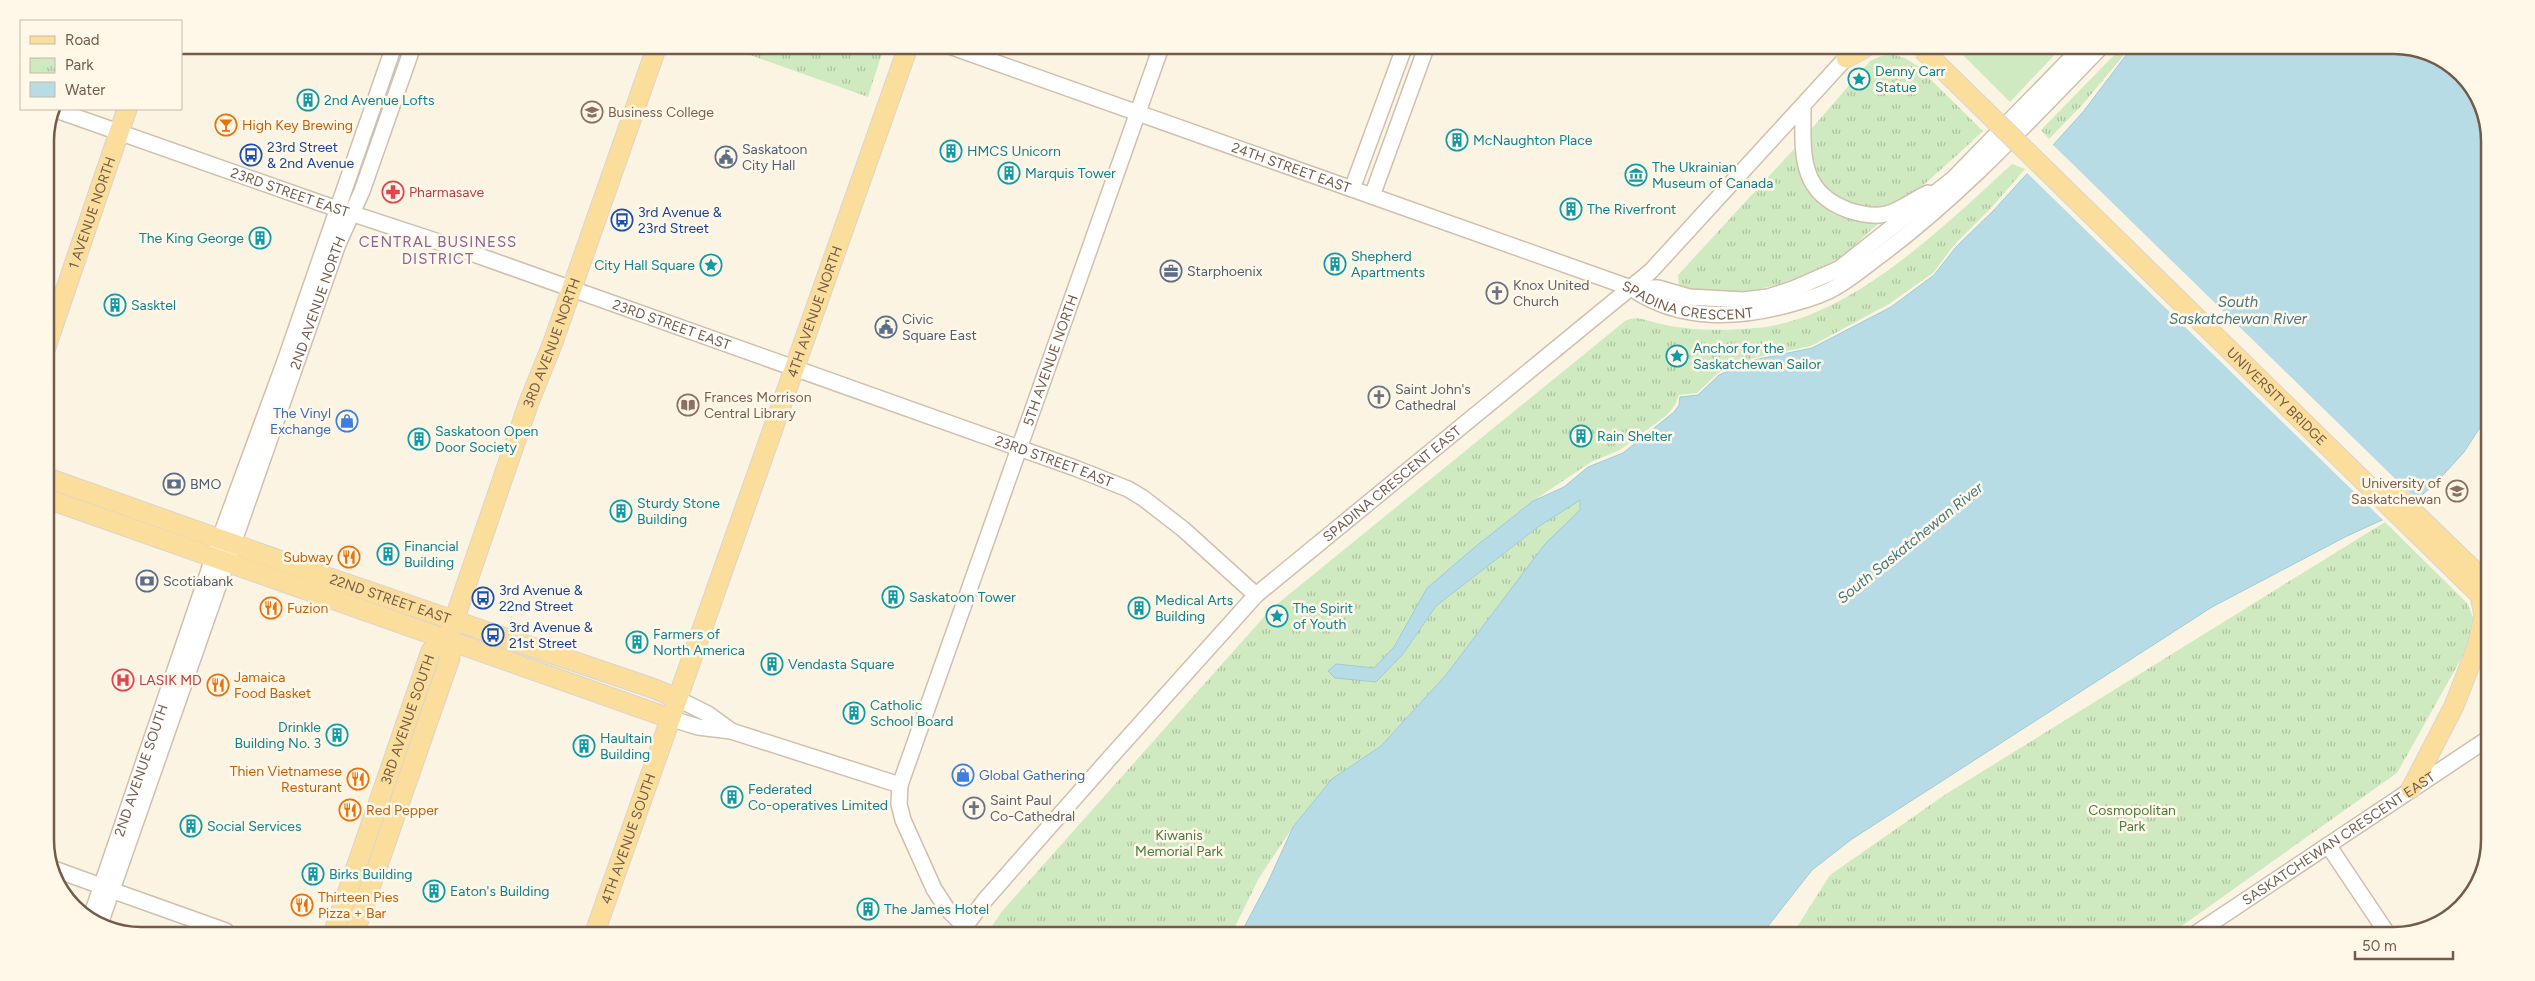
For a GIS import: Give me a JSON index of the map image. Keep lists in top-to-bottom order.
{
  "streets": {
    "main road": [
      "1 AVENUE NORTH",
      "4TH AVENUE NORTH",
      "3RD AVENUE NORTH",
      "UNIVERSITY BRIDGE",
      "22ND STREET EAST",
      "3RD AVENUE SOUTH",
      "4TH AVENUE SOUTH"
    ],
    "street": [
      "24TH STREET EAST",
      "23RD STREET EAST",
      "SPADINA CRESCENT",
      "2ND AVENUE NORTH",
      "5TH AVENUE NORTH",
      "SPADINA CRESCENT EAST",
      "2ND AVENUE SOUTH",
      "SASKATCHEWAN CRESCENT EAST"
    ]
  },
  "crossings": [
    ["24TH STREET EAST", "SPADINA CRESCENT"],
    ["24TH STREET EAST", "5TH AVENUE NORTH"],
    ["24TH STREET EAST", "SPADINA CRESCENT EAST"],
    ["23RD STREET EAST", "1 AVENUE NORTH"],
    ["23RD STREET EAST", "2ND AVENUE NORTH"],
    ["23RD STREET EAST", "4TH AVENUE NORTH"],
    ["23RD STREET EAST", "3RD AVENUE NORTH"],
    ["23RD STREET EAST", "5TH AVENUE NORTH"],
    ["23RD STREET EAST", "SPADINA CRESCENT EAST"],
    ["SPADINA CRESCENT", "SPADINA CRESCENT EAST"],
    ["2ND AVENUE NORTH", "22ND STREET EAST"],
    ["2ND AVENUE NORTH", "2ND AVENUE SOUTH"],
    ["4TH AVENUE NORTH", "22ND STREET EAST"],
    ["4TH AVENUE NORTH", "4TH AVENUE SOUTH"],
    ["3RD AVENUE NORTH", "22ND STREET EAST"],
    ["3RD AVENUE NORTH", "3RD AVENUE SOUTH"],
    ["5TH AVENUE NORTH", "22ND STREET EAST"],
    ["22ND STREET EAST", "3RD AVENUE SOUTH"],
    ["22ND STREET EAST", "2ND AVENUE SOUTH"],
    ["22ND STREET EAST", "4TH AVENUE SOUTH"]
  ],
  "districts": ["CENTRAL BUSINESS DISTRICT"],
  "water": ["South Saskatchewan River"],
  "parks": ["Cosmopolitan Park", "Kiwanis Memorial Park"],
  "places": {
    "place": [
      "Denny Carr Statue",
      "City Hall Square",
      "Anchor for the Saskatchewan Sailor",
      "The Spirit of Youth"
    ],
    "building": [
      "2nd Avenue Lofts",
      "McNaughton Place",
      "HMCS Unicorn",
      "Marquis Tower",
      "The Riverfront",
      "The King George",
      "Shepherd Apartments",
      "Sasktel",
      "Rain Shelter",
      "Saskatoon Open Door Society",
      "Sturdy Stone Building",
      "Financial Building",
      "Saskatoon Tower",
      "Medical Arts Building",
      "Farmers of North America",
      "Vendasta Square",
      "Catholic School Board",
      "Drinkle Building No. 3",
      "Haultain Building",
      "Federated Co-operatives Limited",
      "Social Services",
      "Birks Building",
      "Eaton's Building",
      "The James Hotel"
    ],
    "school or university": ["Business College", "University of Saskatchewan"],
    "bar": ["High Key Brewing"],
    "bus stop": [
      "23rd Street & 2nd Avenue",
      "3rd Avenue & 23rd Street",
      "3rd Avenue & 22nd Street",
      "3rd Avenue & 21st Street"
    ],
    "public building": ["Saskatoon City Hall", "Civic Square East"],
    "museum": ["The Ukrainian Museum of Canada"],
    "pharmacy": ["Pharmasave"],
    "office": ["Starphoenix"],
    "church": ["Knox United Church", "Saint John's Cathedral", "Saint Paul Co-Cathedral"],
    "library": ["Frances Morrison Central Library"],
    "shop": ["The Vinyl Exchange", "Global Gathering"],
    "bank": ["BMO", "Scotiabank"],
    "restaurant": [
      "Subway",
      "Fuzion",
      "Jamaica Food Basket",
      "Thien Vietnamese Resturant",
      "Red Pepper",
      "Thirteen Pies Pizza + Bar"
    ],
    "hospital": ["LASIK MD"]
  },
  "legend": ["Road", "Park", "Water"],
  "scale_bar": "50 m"
}
